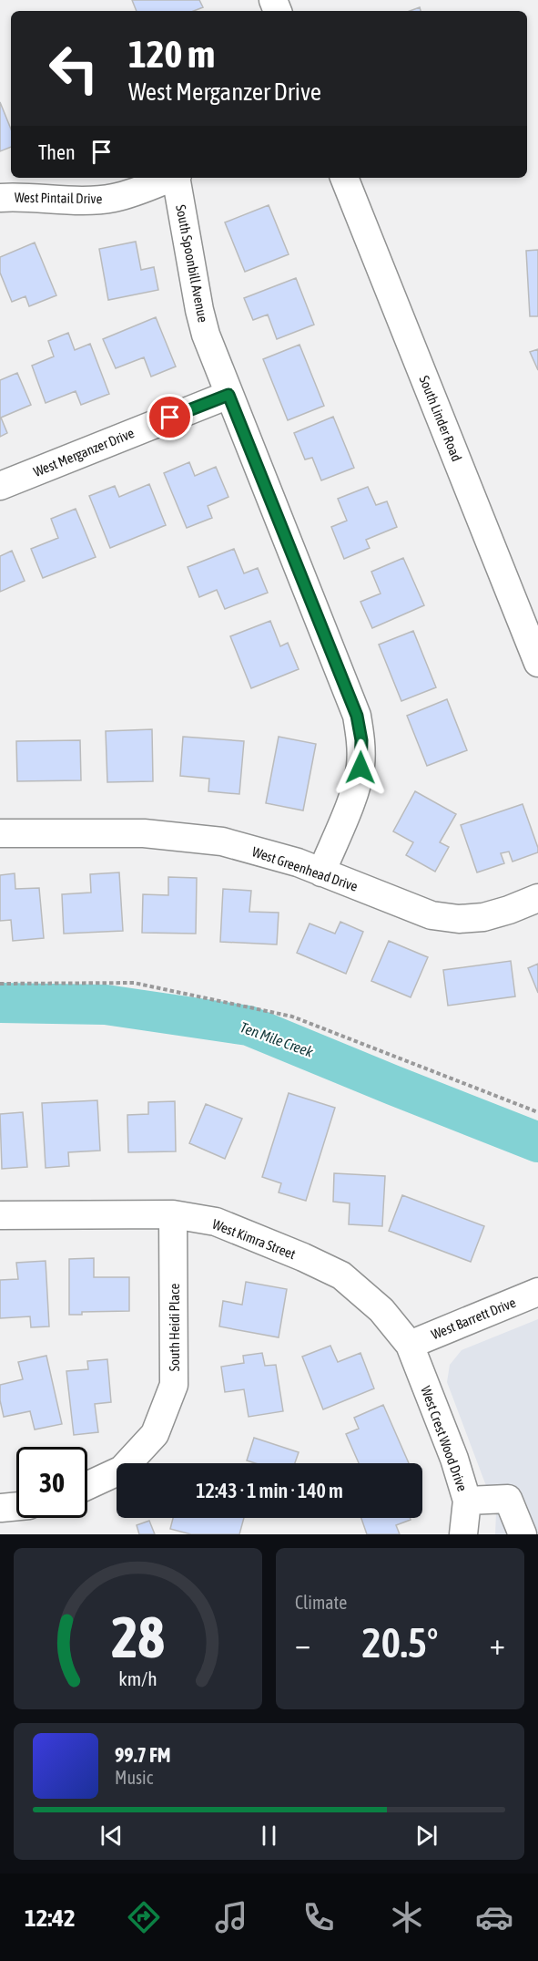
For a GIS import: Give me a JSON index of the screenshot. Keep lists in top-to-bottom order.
{
  "streets": {
    "street": [
      "West Pintail Drive",
      "South Spoonbill Avenue",
      "South Linder Road",
      "West Merganzer Drive",
      "West Greenhead Drive",
      "West Kimra Street",
      "West Barrett Drive",
      "South Heidi Place",
      "West Crest Wood Drive"
    ]
  },
  "crossings": [
    ["South Spoonbill Avenue", "West Merganzer Drive"],
    ["South Spoonbill Avenue", "West Greenhead Drive"],
    ["West Kimra Street", "West Barrett Drive"],
    ["West Kimra Street", "South Heidi Place"],
    ["West Kimra Street", "West Crest Wood Drive"],
    ["West Barrett Drive", "West Crest Wood Drive"]
  ],
  "water": ["Ten Mile Creek"],
  "page": {
    "turn": ["120 m", "West Merganzer Drive"],
    "then": "Then",
    "limit": "30",
    "trip": "12:43 · 1 min · 140 m",
    "tile": "Climate",
    "heat": ["−", "20.5°", "+"],
    "song": ["99.7 FM", "Music"],
    "tabs": "12:42",
    "gauge": ["28", "km/h"]
  }
}
